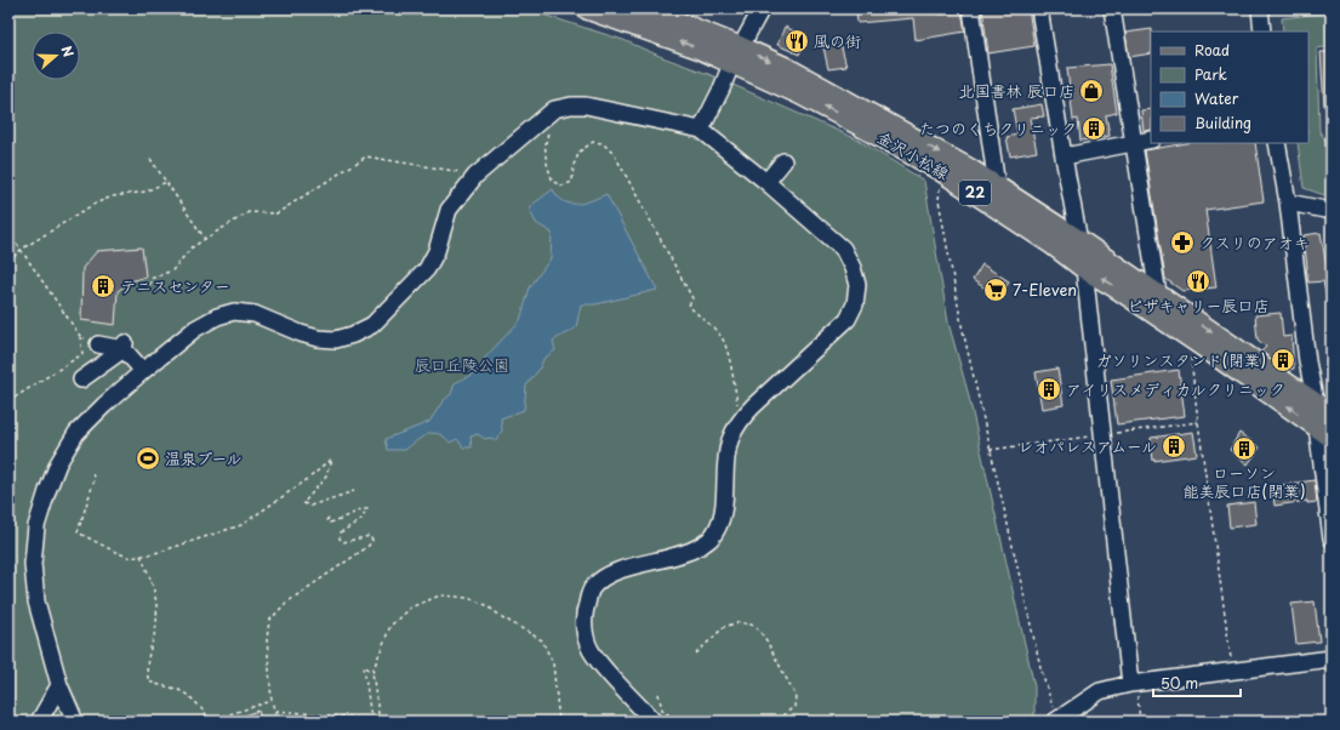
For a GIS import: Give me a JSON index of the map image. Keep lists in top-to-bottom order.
{
  "streets": {
    "main road": ["金沢小松線", "22"]
  },
  "parks": ["辰口丘陵公園"],
  "places": {
    "restaurant": ["風の街", "ピザキャリー辰口店"],
    "shop": ["北国書林 辰口店"],
    "building": [
      "たつのくちクリニック",
      "テニスセンター",
      "ガソリンスタンド(閉業)",
      "アイリスメディカルクリニック",
      "レオパレスアムール",
      "ローソン 能美辰口店(閉業)"
    ],
    "pharmacy": ["クスリのアオキ"],
    "supermarket": ["7-Eleven"],
    "sports": ["温泉プール"]
  },
  "legend": [
    "Road",
    "Park",
    "Water",
    "Building"
  ],
  "scale_bar": "50 m",
  "north": "right"
}
